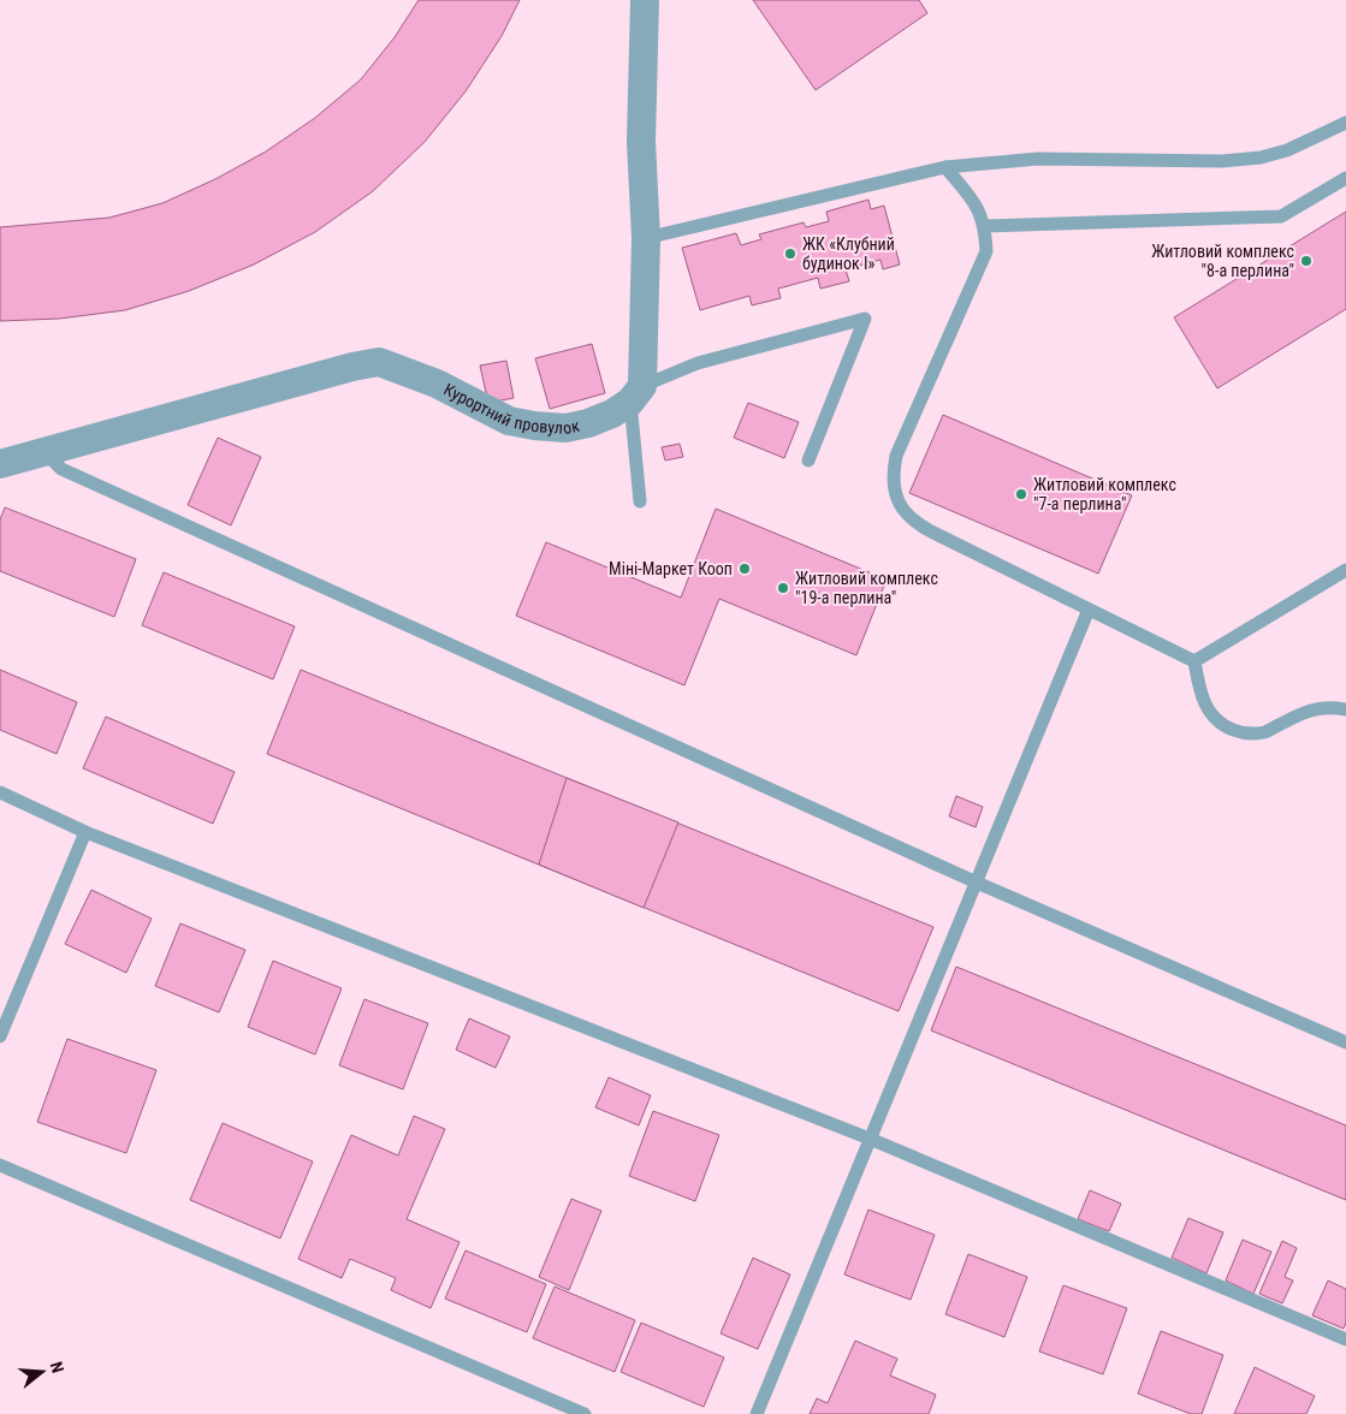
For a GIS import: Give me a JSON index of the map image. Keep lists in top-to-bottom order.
{
  "streets": {
    "street": ["Курортний провулок"]
  },
  "places": [
    "ЖК «Клубний будинок I»",
    "Житловий комплекс \"8-а перлина\"",
    "Житловий комплекс \"7-а перлина\"",
    "Міні-Маркет Кооп",
    "Житловий комплекс \"19-а перлина\""
  ],
  "north": "right"
}
